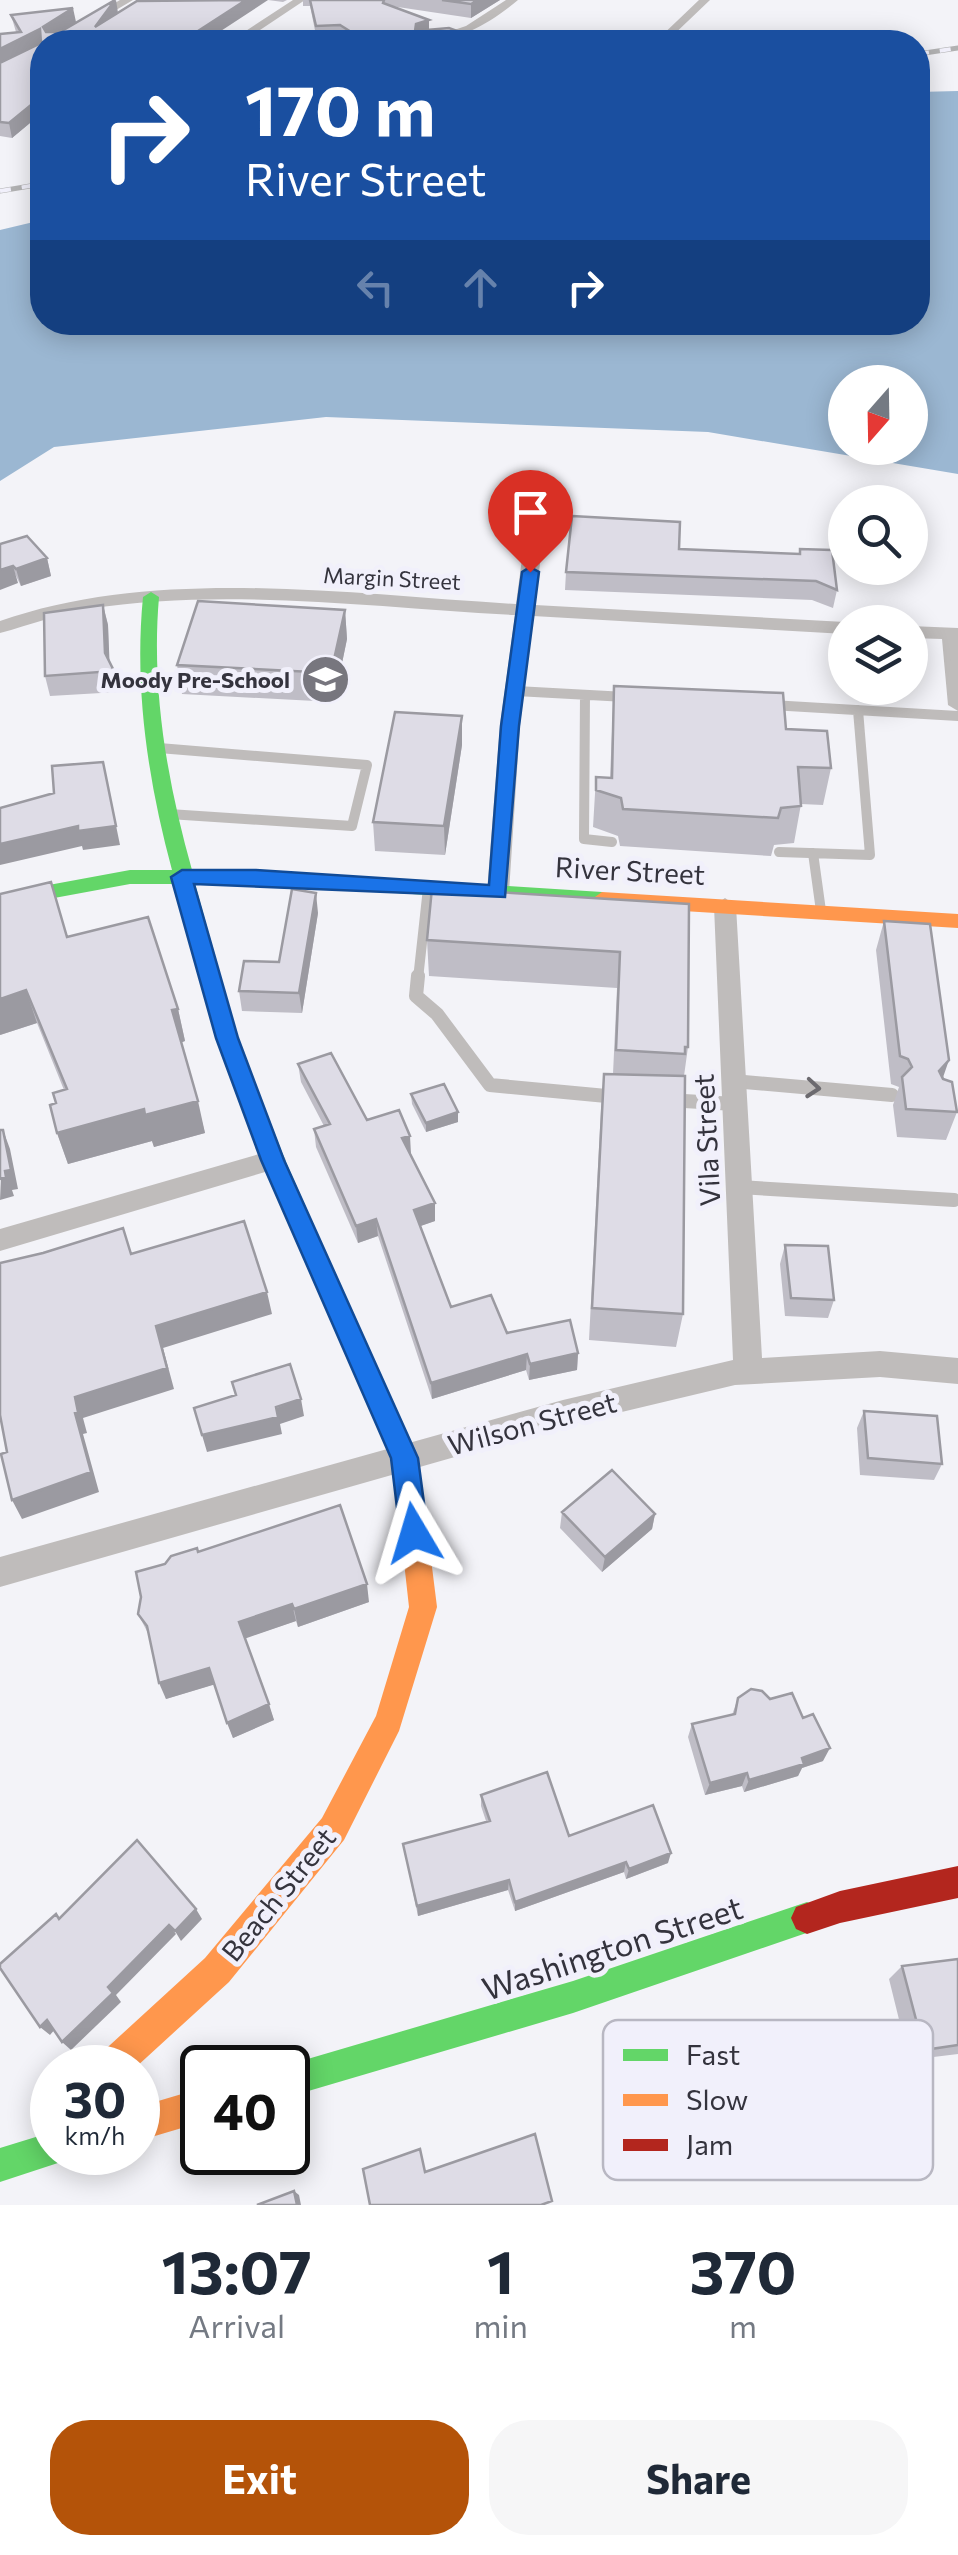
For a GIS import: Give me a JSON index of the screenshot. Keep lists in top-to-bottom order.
{
  "streets": {
    "street": [
      "Margin Street",
      "River Street",
      "Vila Street",
      "Wilson Street",
      "Beach Street",
      "Washington Street"
    ]
  },
  "crossings": [
    ["Margin Street", "Beach Street"],
    ["River Street", "Vila Street"],
    ["River Street", "Beach Street"],
    ["Vila Street", "Wilson Street"],
    ["Wilson Street", "Beach Street"]
  ],
  "places": {
    "school or university": ["Moody Pre-School"]
  },
  "legend": ["Fast", "Slow", "Jam"],
  "north": "bottom",
  "page": {
    "turn": ["170 m", "River Street"],
    "speed": "30 km/h",
    "limit": "40",
    "eta": [
      "13:07",
      "Arrival",
      "1",
      "min",
      "370",
      "m"
    ],
    "buttons": ["Exit", "Share"]
  }
}
